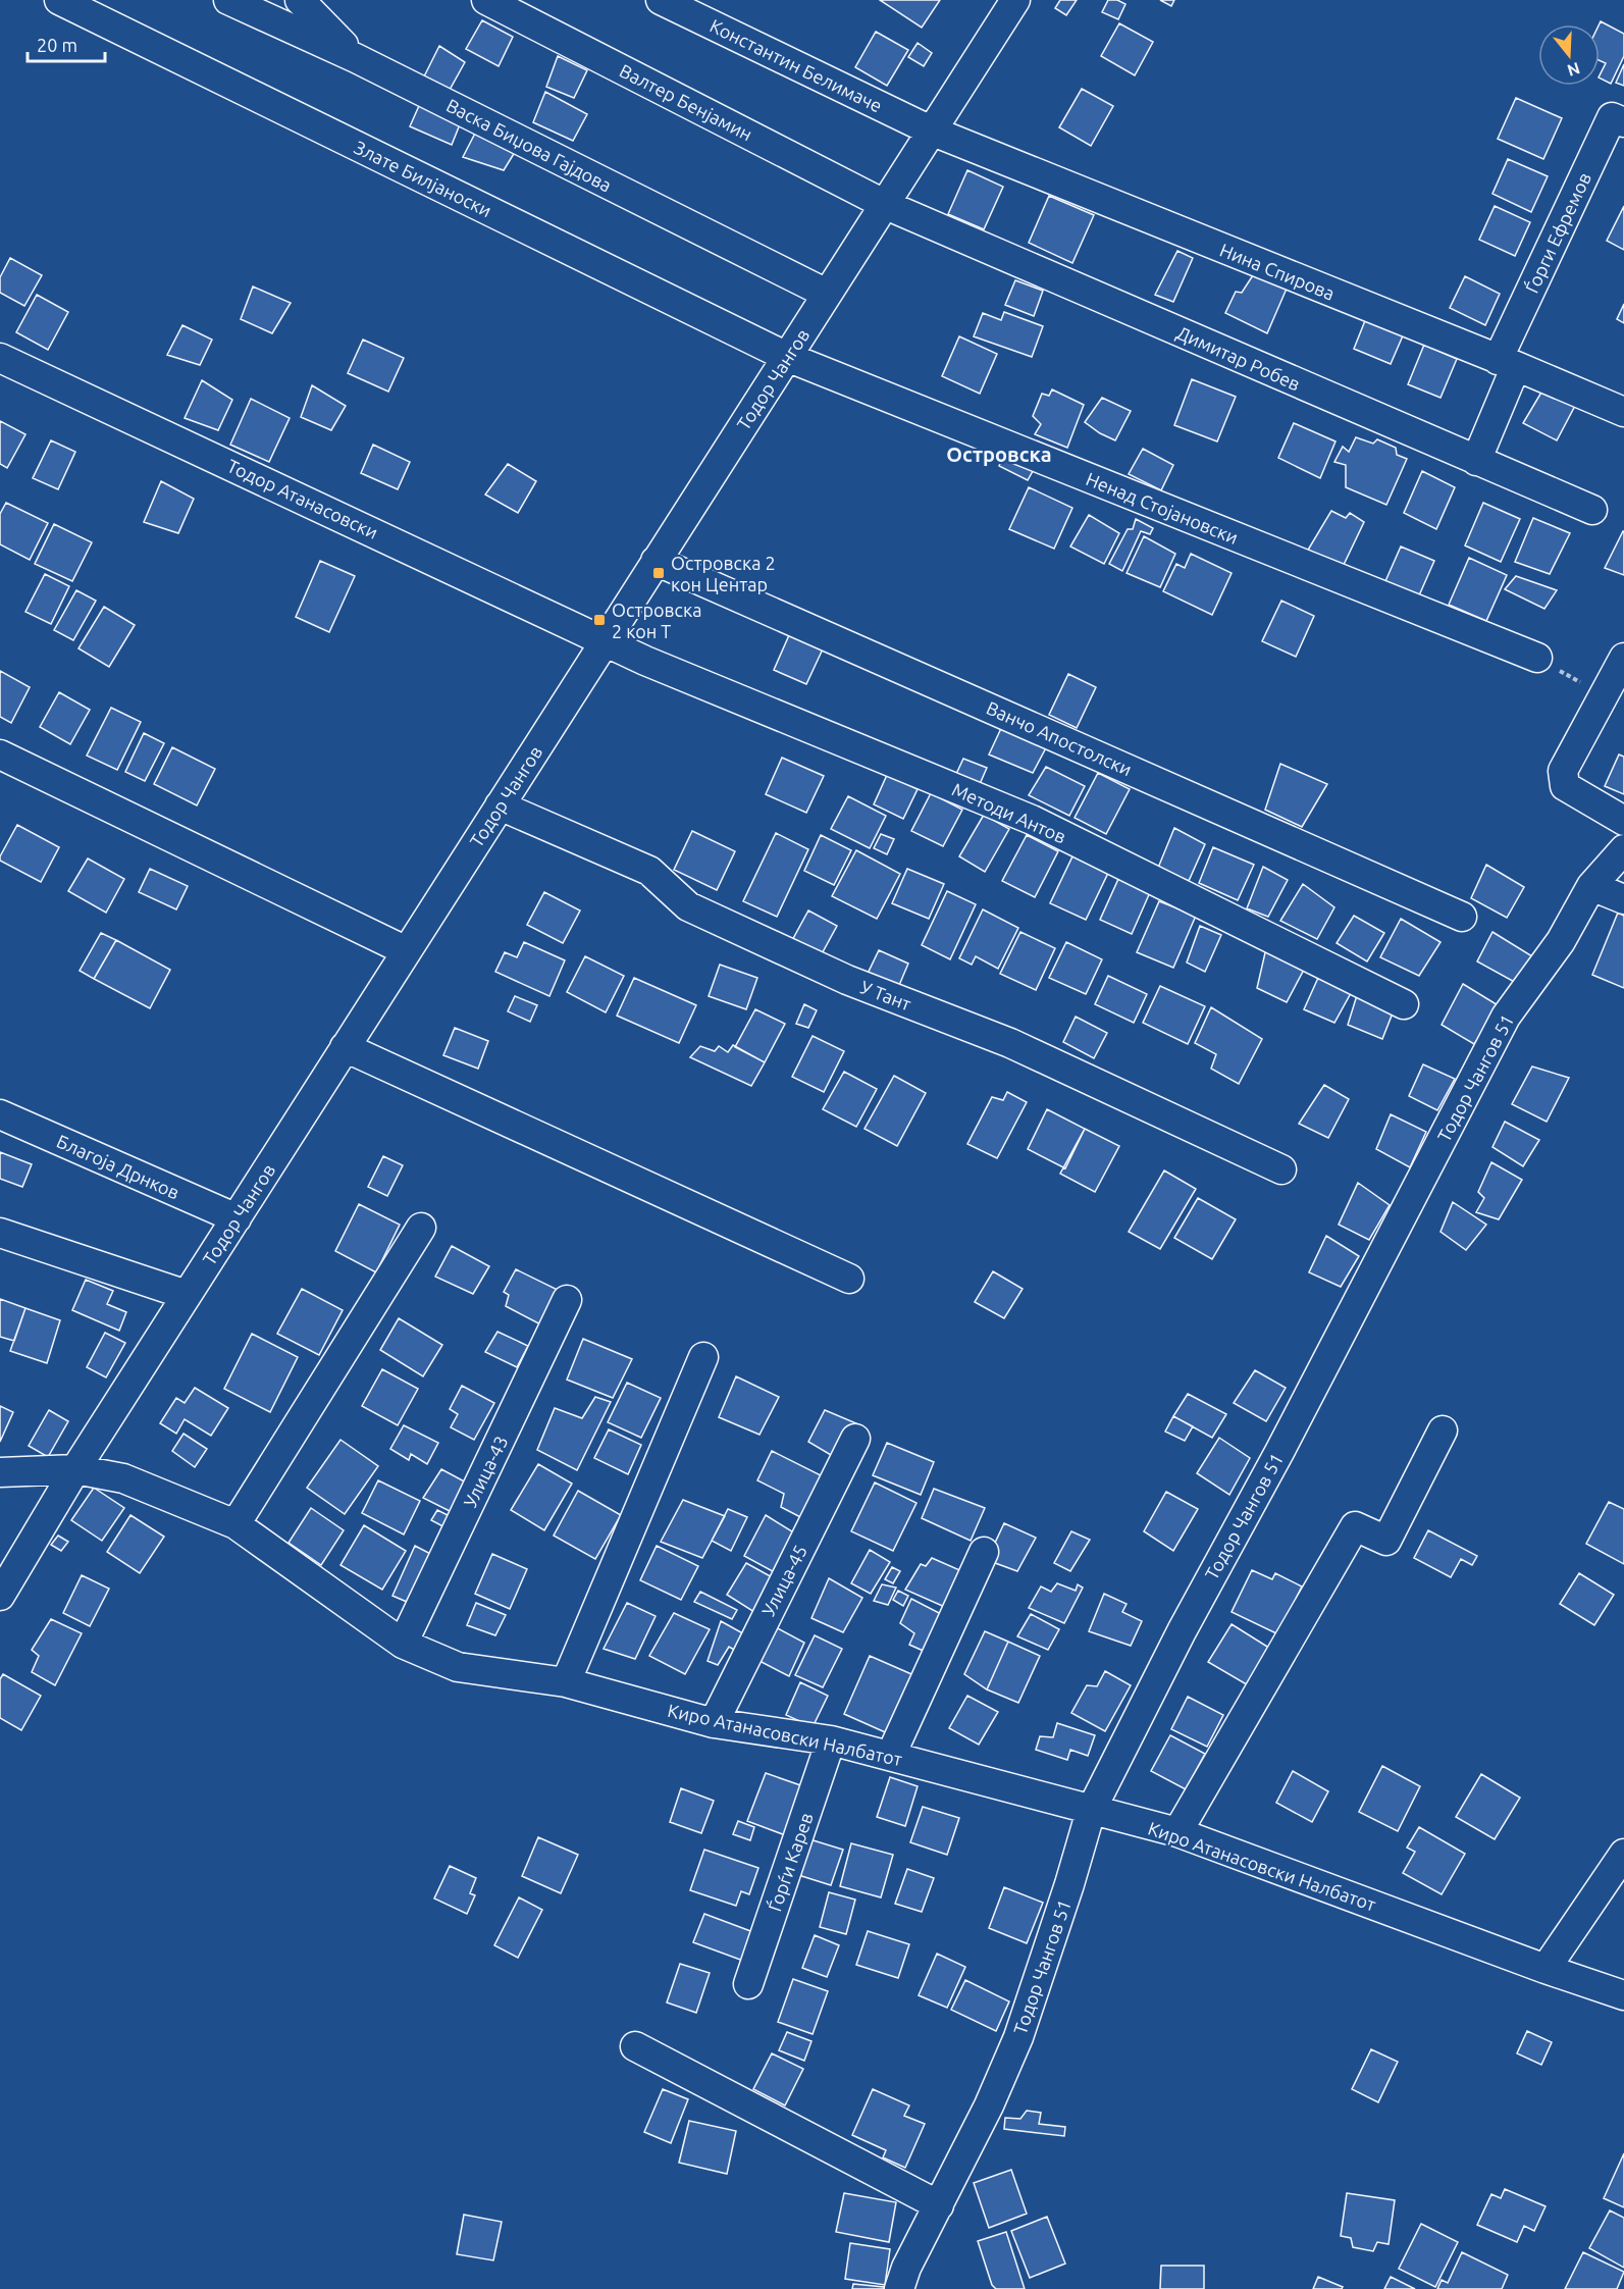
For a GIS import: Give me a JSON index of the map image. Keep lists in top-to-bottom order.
{
  "streets": {
    "street": [
      "Константин Белимаче",
      "Валтер Бенјамин",
      "Васка Биџова Гајдова",
      "Злате Билјаноски",
      "Ѓорги Ефремов",
      "Нина Спирова",
      "Димитар Робев",
      "Тодор Чангов",
      "Тодор Атанасовски",
      "Ненад Стојановски",
      "Ванчо Апостолски",
      "Методи Антов",
      "У Тант",
      "Тодор Чангов 51",
      "Благоја Дрнков",
      "Улица-43",
      "Улица-45",
      "Киро Атанасовски Налбатот",
      "Ѓорѓи Карев"
    ]
  },
  "crossings": [
    ["Константин Белимаче", "Нина Спирова"],
    ["Константин Белимаче", "Тодор Чангов"],
    ["Валтер Бенјамин", "Димитар Робев"],
    ["Валтер Бенјамин", "Тодор Чангов"],
    ["Васка Биџова Гајдова", "Тодор Чангов"],
    ["Злате Билјаноски", "Тодор Чангов"],
    ["Злате Билјаноски", "Ненад Стојановски"],
    ["Ѓорги Ефремов", "Нина Спирова"],
    ["Нина Спирова", "Тодор Чангов"],
    ["Димитар Робев", "Тодор Чангов"],
    ["Тодор Чангов", "Тодор Атанасовски"],
    ["Тодор Чангов", "Ненад Стојановски"],
    ["Тодор Чангов", "Ванчо Апостолски"],
    ["Тодор Чангов", "Методи Антов"],
    ["Тодор Чангов", "У Тант"],
    ["Тодор Чангов", "Благоја Дрнков"],
    ["Тодор Чангов", "Киро Атанасовски Налбатот"],
    ["Тодор Атанасовски", "Методи Антов"],
    ["Тодор Чангов 51", "Киро Атанасовски Налбатот"],
    ["Улица-43", "Киро Атанасовски Налбатот"],
    ["Улица-45", "Киро Атанасовски Налбатот"],
    ["Киро Атанасовски Налбатот", "Ѓорѓи Карев"]
  ],
  "districts": ["Островска"],
  "places": {
    "transit": ["Островска 2 кон Центар", "Островска 2 кон T"]
  },
  "scale_bar": "20 m",
  "north": "bottom"
}
